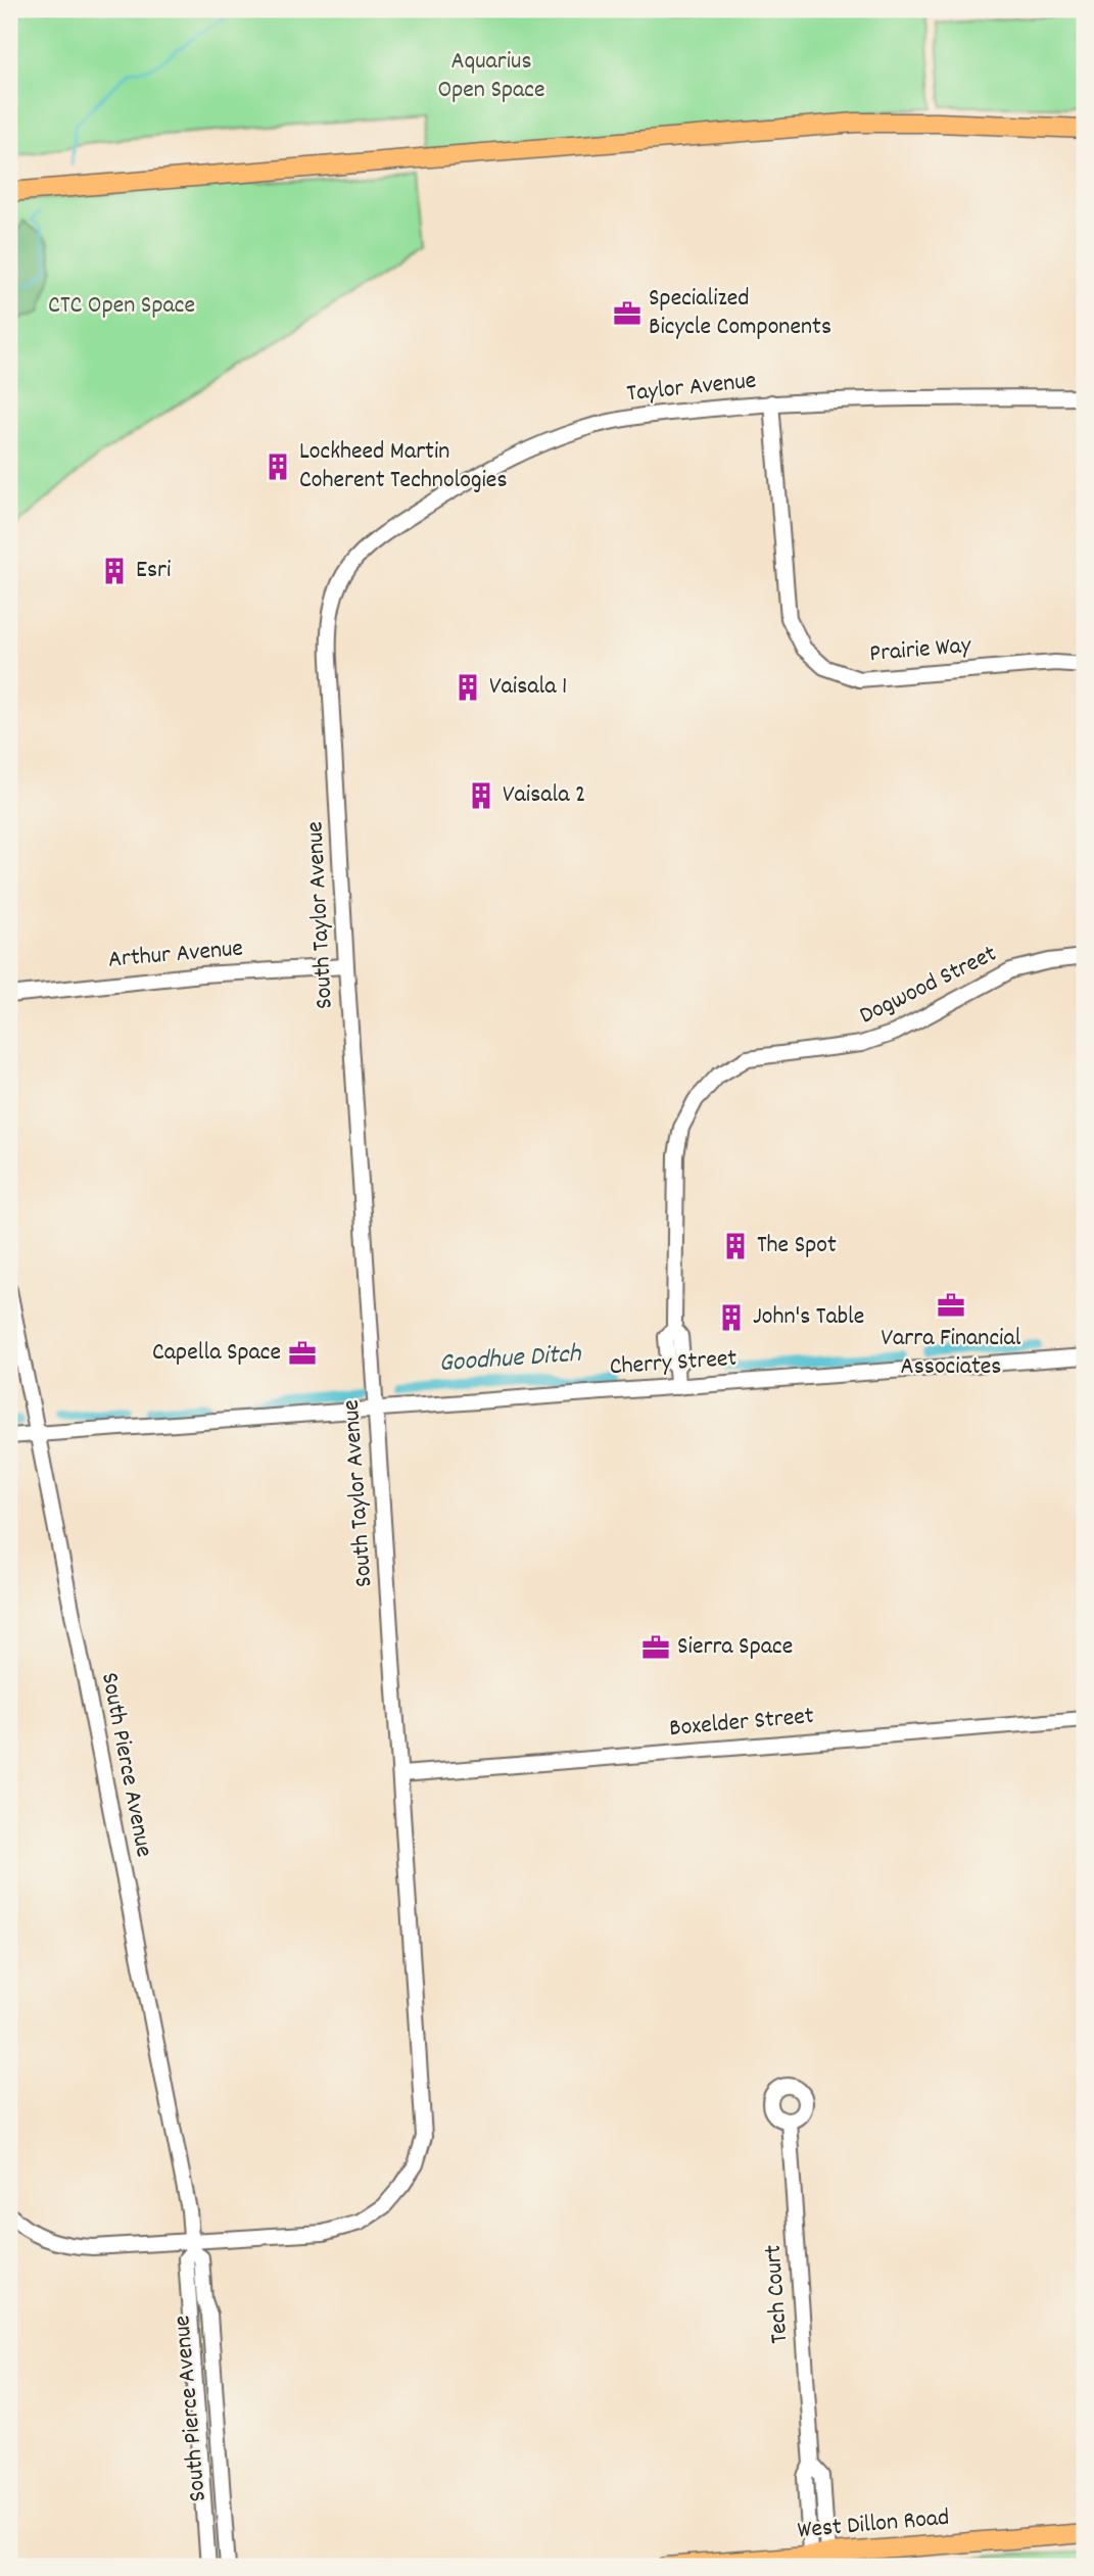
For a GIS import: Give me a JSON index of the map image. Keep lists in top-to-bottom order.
{
  "streets": {
    "main road": ["West Dillon Road"],
    "street": [
      "Taylor Avenue",
      "Prairie Way",
      "South Taylor Avenue",
      "Arthur Avenue",
      "Dogwood Street",
      "Cherry Street",
      "Boxelder Street",
      "South Pierce Avenue",
      "Tech Court"
    ]
  },
  "crossings": [
    ["Taylor Avenue", "Prairie Way"],
    ["Taylor Avenue", "South Taylor Avenue"],
    ["South Taylor Avenue", "Arthur Avenue"],
    ["South Taylor Avenue", "Cherry Street"],
    ["South Taylor Avenue", "Boxelder Street"],
    ["South Taylor Avenue", "South Pierce Avenue"],
    ["Dogwood Street", "Cherry Street"],
    ["Cherry Street", "South Pierce Avenue"],
    ["Tech Court", "West Dillon Road"]
  ],
  "water": ["Goodhue Ditch"],
  "parks": ["Aquarius Open Space", "CTC Open Space"],
  "places": {
    "office": [
      "Specialized Bicycle Components",
      "Varra Financial Associates",
      "Capella Space",
      "Sierra Space"
    ],
    "building": [
      "Lockheed Martin Coherent Technologies",
      "Esri",
      "Vaisala 1",
      "Vaisala 2",
      "The Spot",
      "John's Table"
    ]
  }
}
